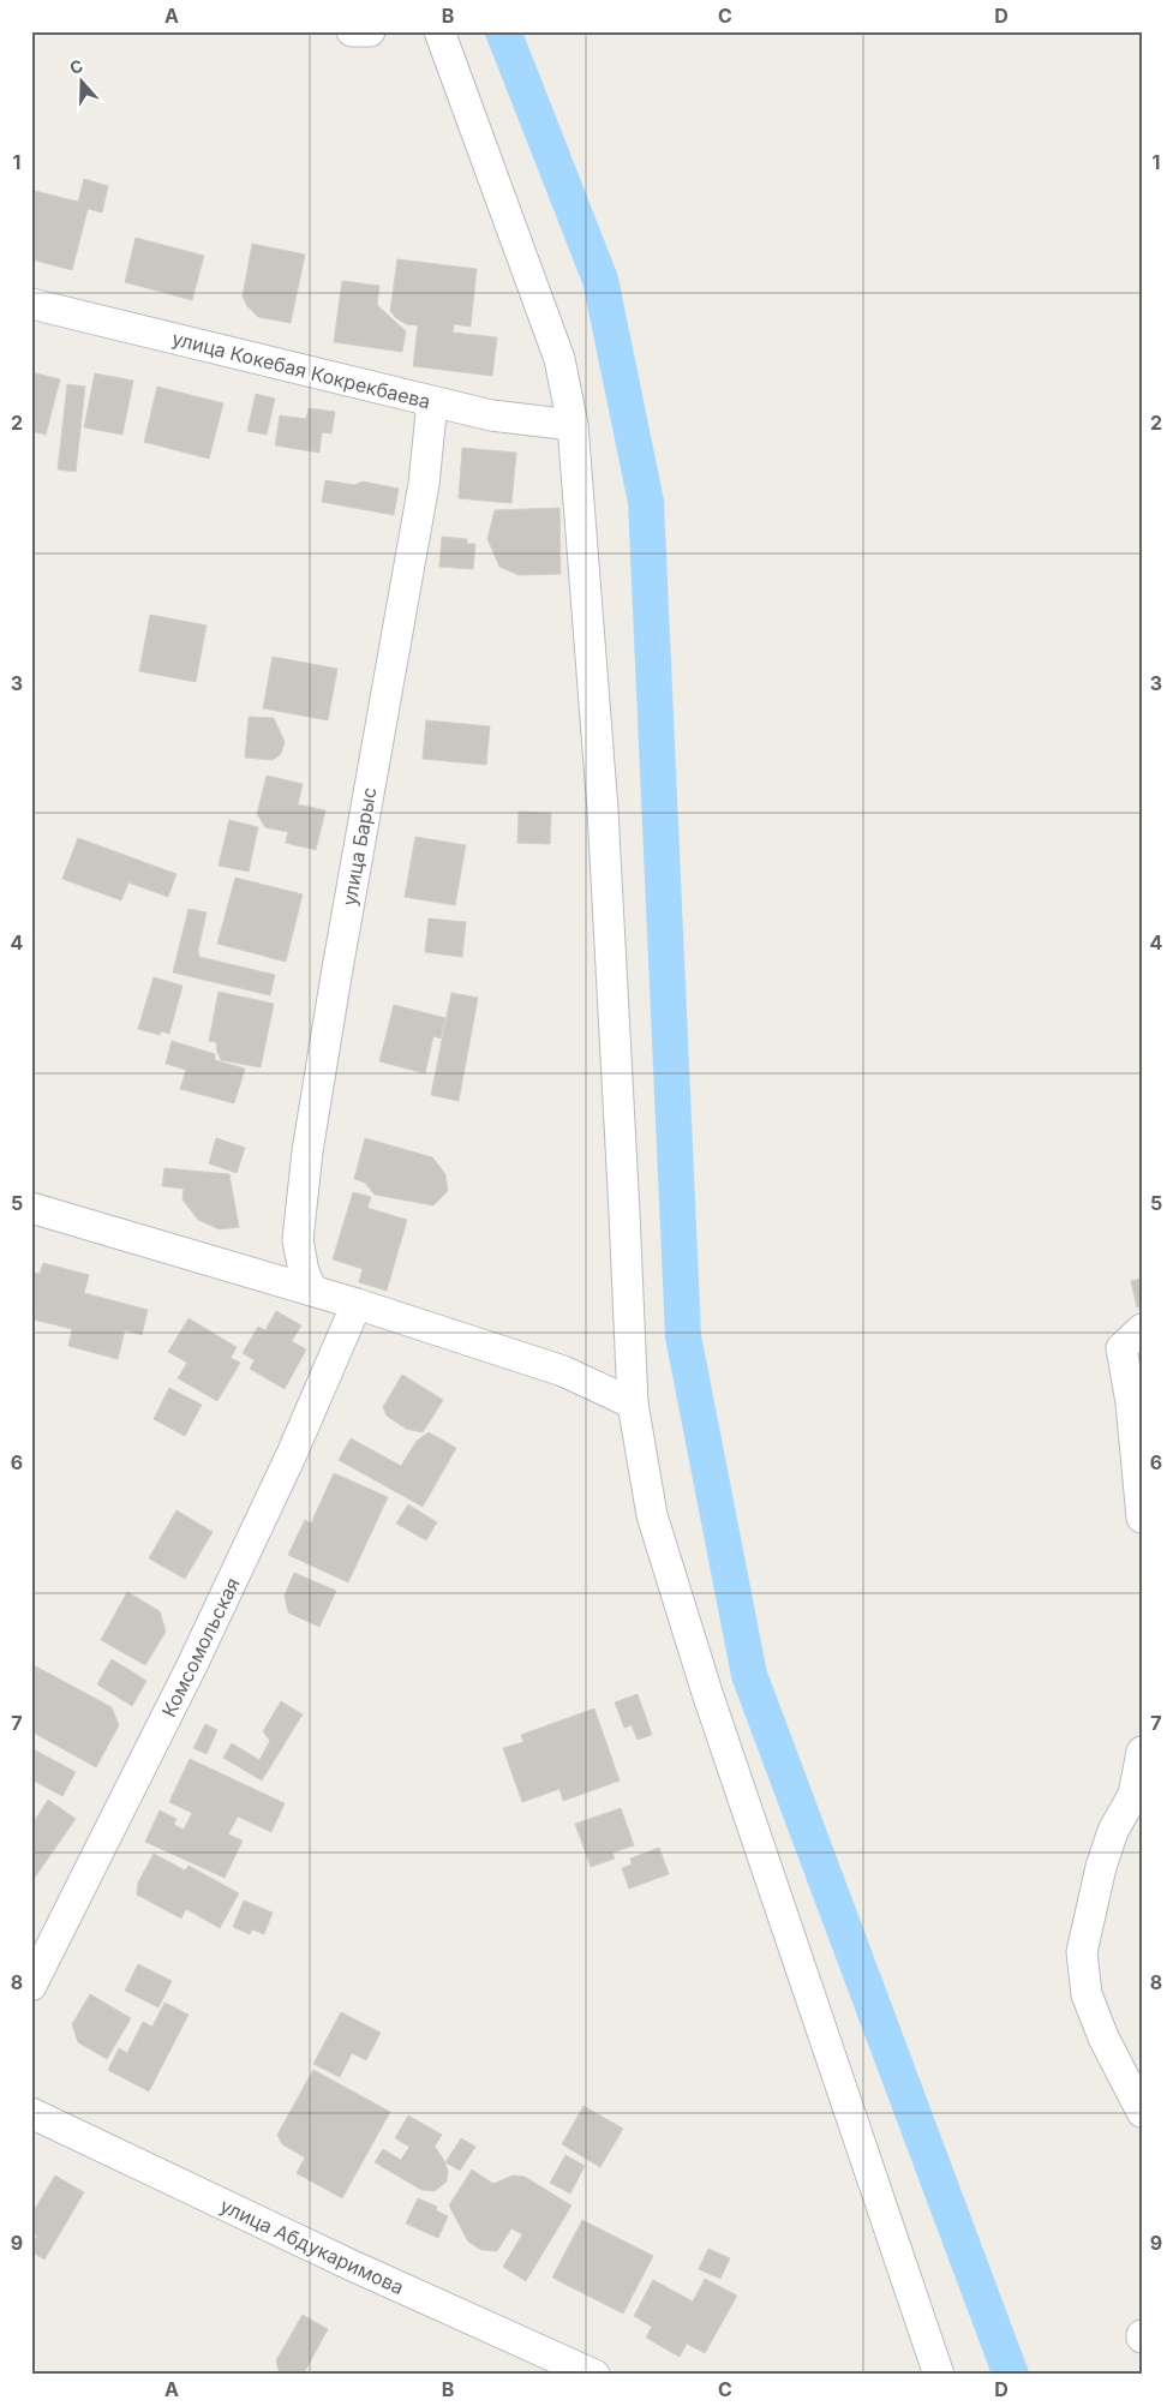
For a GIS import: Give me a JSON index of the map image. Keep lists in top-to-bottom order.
{
  "streets": {
    "street": [
      "улица Кокебая Кокрекбаева",
      "улица Барыс",
      "Комсомольская",
      "улица Абдукаримова"
    ]
  },
  "crossings": [
    ["улица Кокебая Кокрекбаева", "улица Барыс"]
  ],
  "north": "top",
  "grid": {
    "columns": [
      "A",
      "B",
      "C",
      "D"
    ],
    "rows": [
      "1",
      "2",
      "3",
      "4",
      "5",
      "6",
      "7",
      "8",
      "9"
    ]
  }
}
